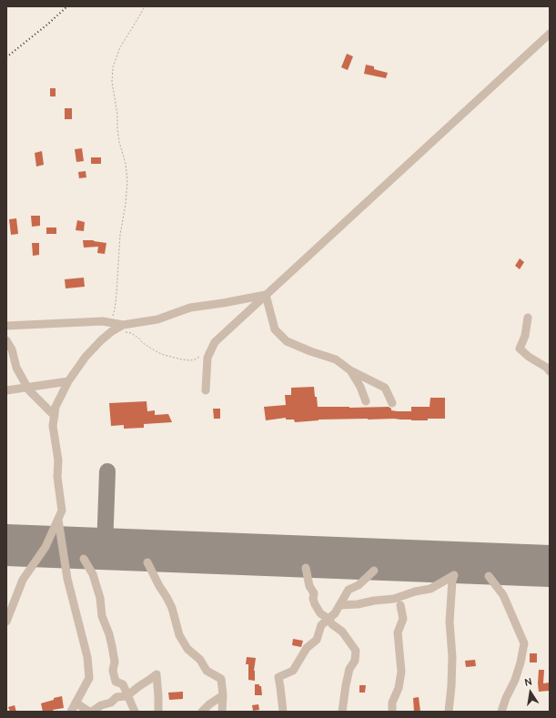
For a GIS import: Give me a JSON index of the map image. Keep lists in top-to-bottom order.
{
  "north": "top"
}
